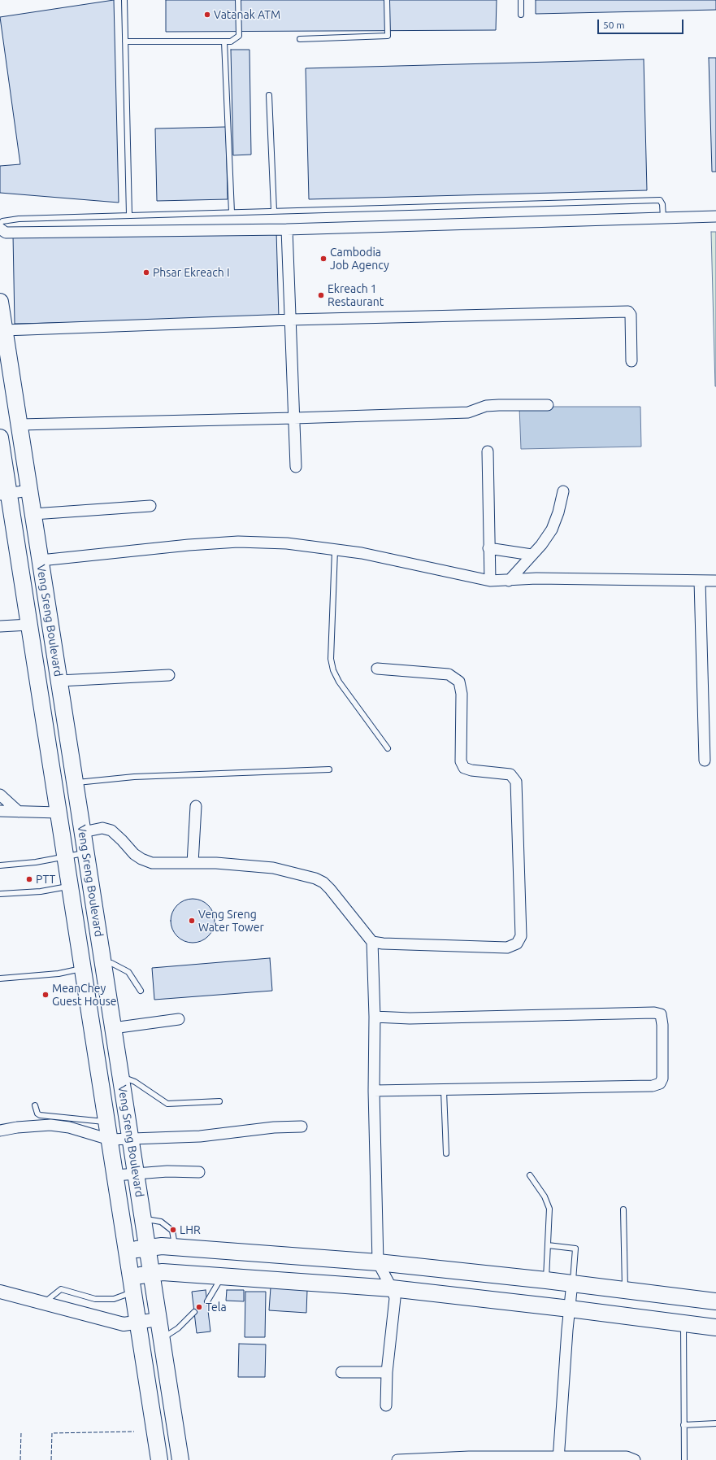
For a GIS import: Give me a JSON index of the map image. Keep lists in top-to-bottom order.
{
  "streets": {
    "main road": ["Veng Sreng Boulevard"]
  },
  "places": [
    "Vatanak ATM",
    "Cambodia Job Agency",
    "Phsar Ekreach I",
    "Ekreach 1 Restaurant",
    "PTT",
    "Veng Sreng Water Tower",
    "MeanChey Guest House",
    "LHR",
    "Tela"
  ],
  "scale_bar": "50 m"
}
